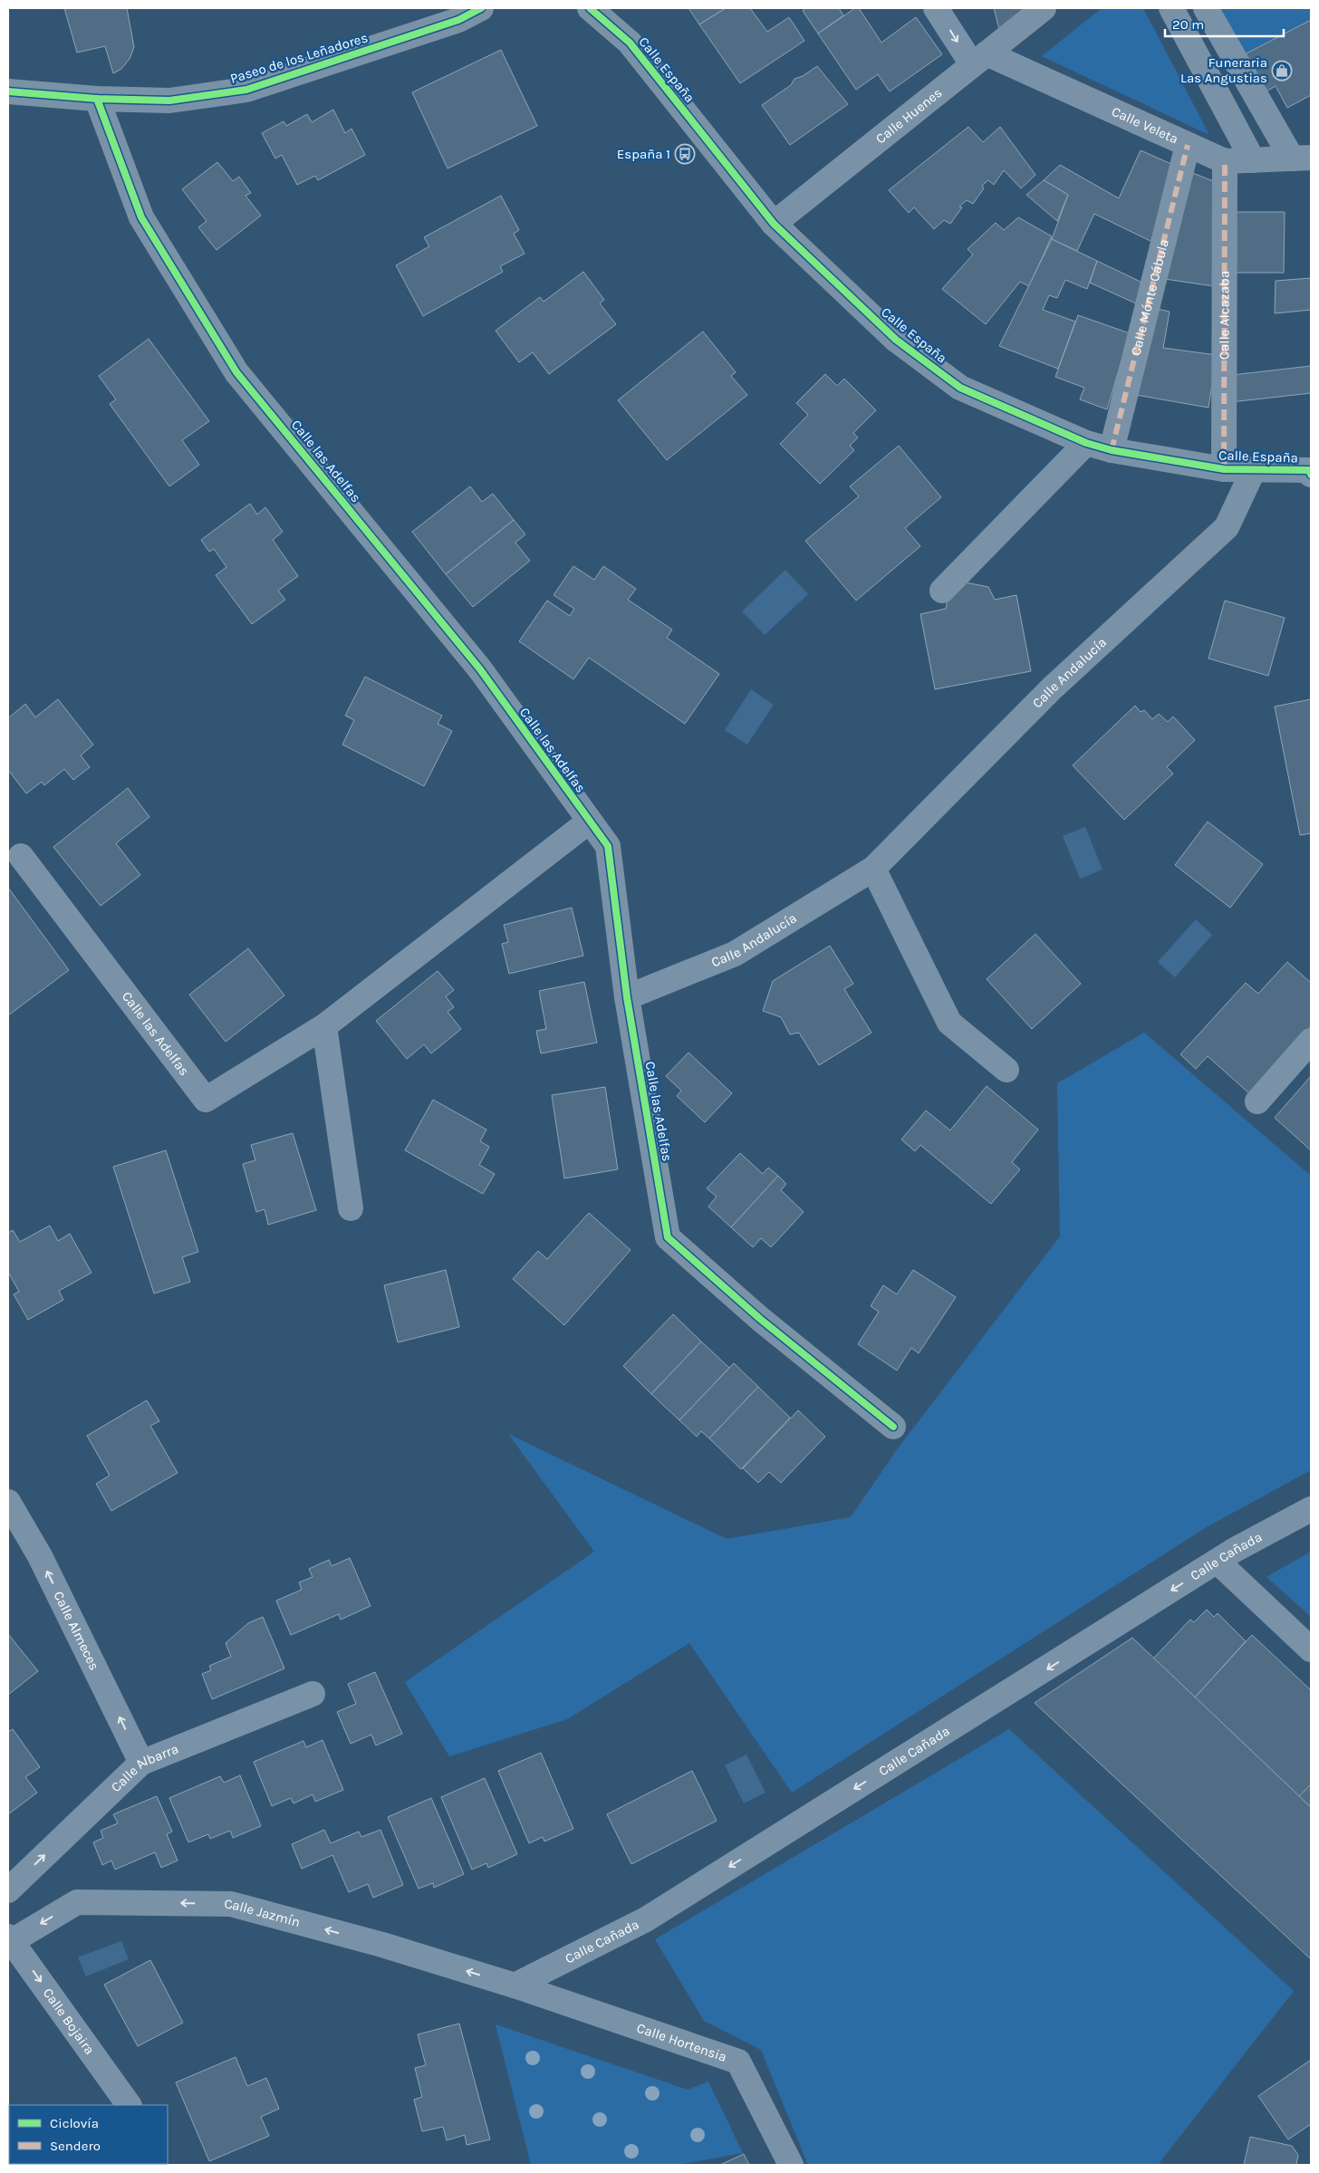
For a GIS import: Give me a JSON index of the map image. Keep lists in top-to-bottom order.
{
  "streets": {
    "street": [
      "Paseo de los Leñadores",
      "Calle España",
      "Calle Huenes",
      "Calle Veleta",
      "Calle Mónte Cábula",
      "Calle Alcazaba",
      "Calle las Adelfas",
      "Calle Andalucía",
      "Calle Cañada",
      "Calle Almeces",
      "Calle Albarra",
      "Calle Jazmín",
      "Calle Bojaira",
      "Calle Hortensia"
    ]
  },
  "crossings": [
    ["Paseo de los Leñadores", "Calle las Adelfas"],
    ["Calle España", "Calle Huenes"],
    ["Calle España", "Calle Mónte Cábula"],
    ["Calle España", "Calle Alcazaba"],
    ["Calle España", "Calle Andalucía"],
    ["Calle Huenes", "Calle Veleta"],
    ["Calle Veleta", "Calle Mónte Cábula"],
    ["Calle Veleta", "Calle Alcazaba"],
    ["Calle las Adelfas", "Calle Andalucía"],
    ["Calle Cañada", "Calle Jazmín"],
    ["Calle Cañada", "Calle Hortensia"],
    ["Calle Almeces", "Calle Albarra"],
    ["Calle Jazmín", "Calle Bojaira"],
    ["Calle Jazmín", "Calle Hortensia"]
  ],
  "one_way": [
    "Calle Cañada",
    "Calle Almeces",
    "Calle Albarra",
    "Calle Jazmín",
    "Calle Bojaira"
  ],
  "places": {
    "shop": ["Funeraria Las Angustias"],
    "bus stop": ["España 1"]
  },
  "legend": ["Ciclovía", "Sendero"],
  "scale_bar": "20 m"
}
